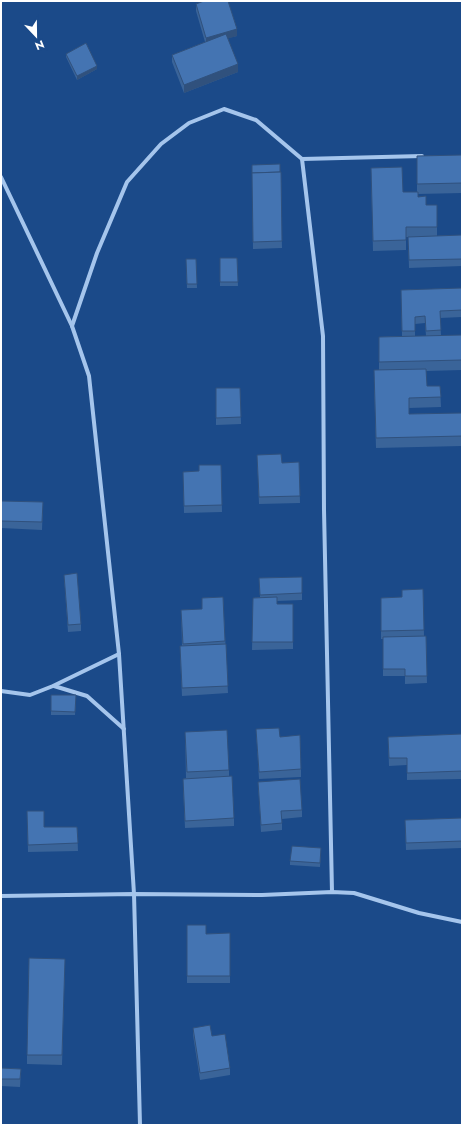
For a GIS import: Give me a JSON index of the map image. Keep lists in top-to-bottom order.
{
  "north": "bottom"
}
